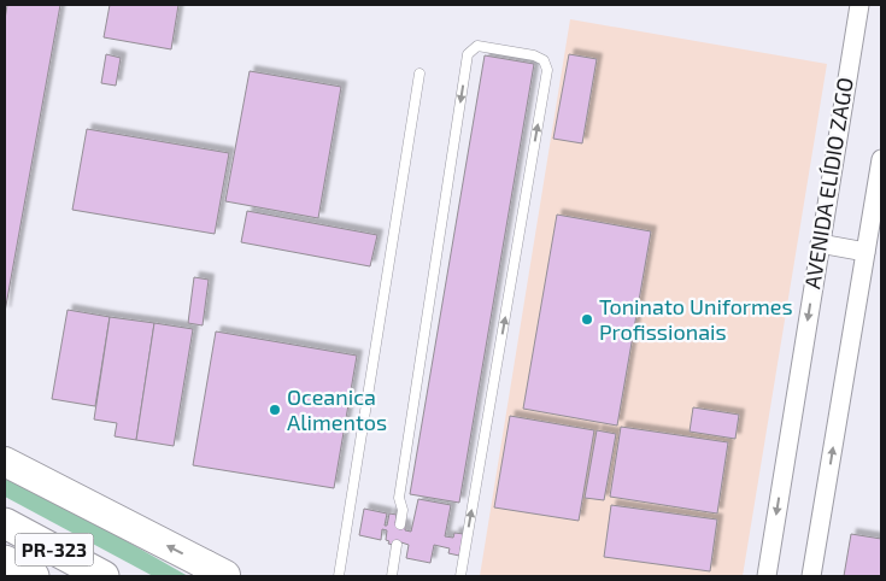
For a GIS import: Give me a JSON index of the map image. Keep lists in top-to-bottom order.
{
  "streets": {
    "highway": ["PR-323"],
    "street": ["AVENIDA ELÍDIO ZAGO"]
  },
  "places": ["Toninato Uniformes Profissionais", "Oceanica Alimentos"]
}
